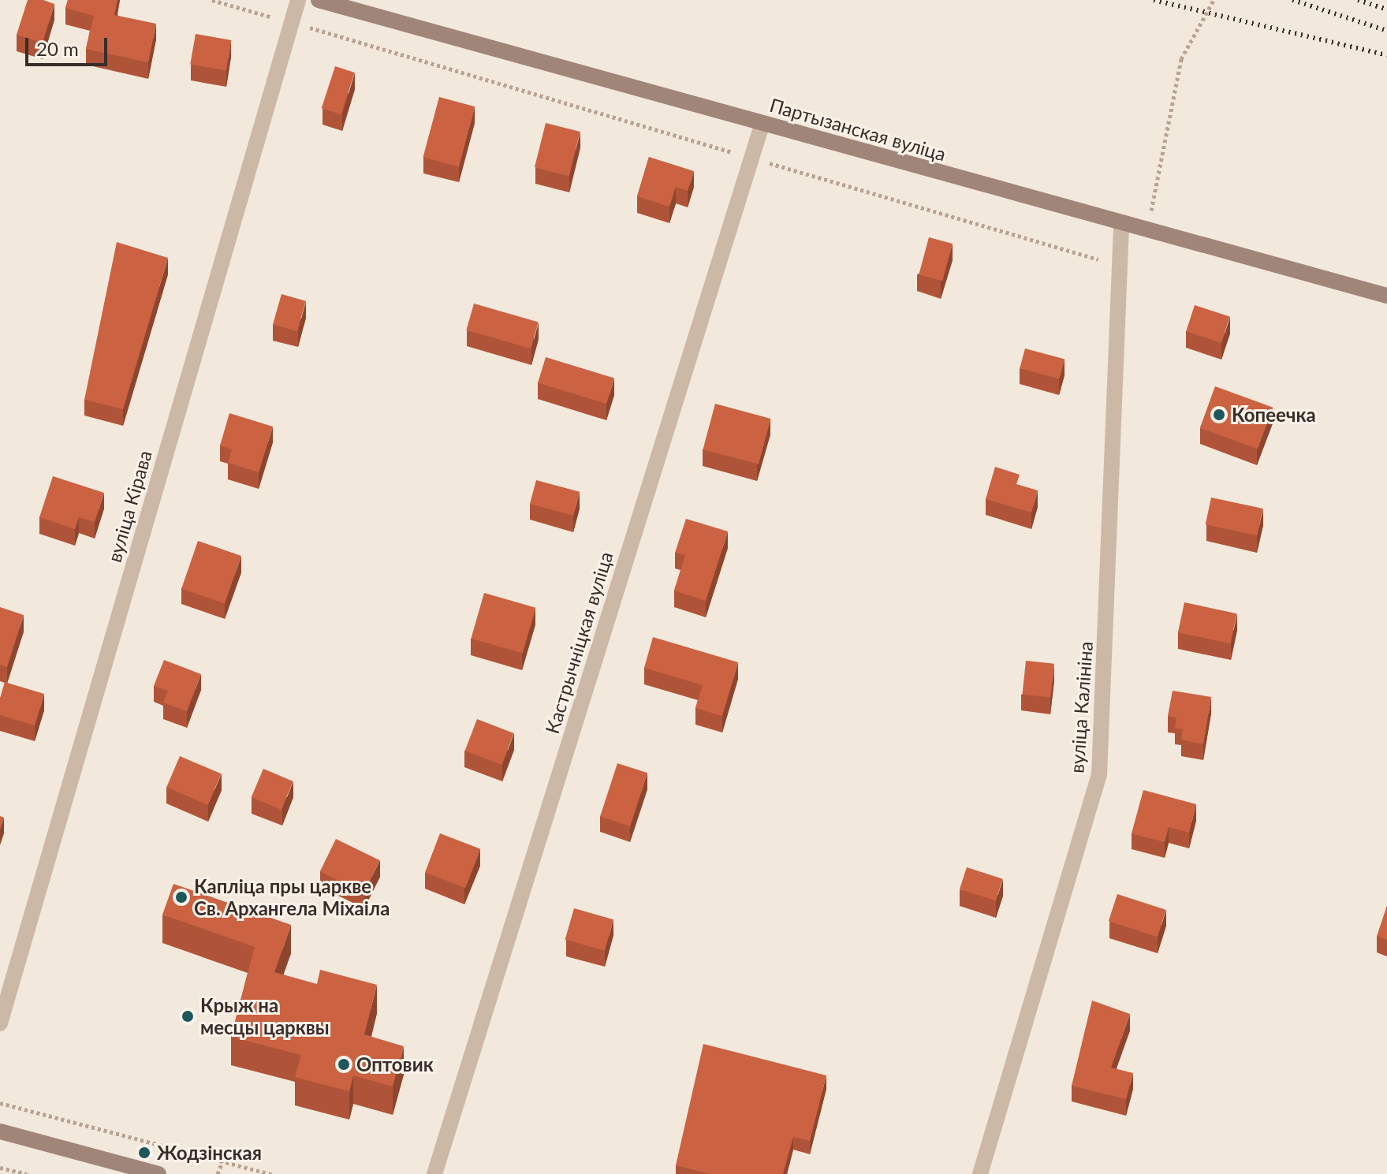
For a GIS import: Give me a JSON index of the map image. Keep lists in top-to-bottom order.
{
  "streets": {
    "street": [
      "Партызанская вуліца",
      "вуліца Кірава",
      "Кастрычніцкая вуліца",
      "вуліца Калініна"
    ]
  },
  "crossings": [
    ["Партызанская вуліца", "Кастрычніцкая вуліца"],
    ["Партызанская вуліца", "вуліца Калініна"]
  ],
  "places": [
    "Копеечка",
    "Капліца пры царкве Св. Архангела Міхаіла",
    "Крыж на месцы царквы",
    "Оптовик",
    "Жодзінская"
  ],
  "scale_bar": "20 m"
}
